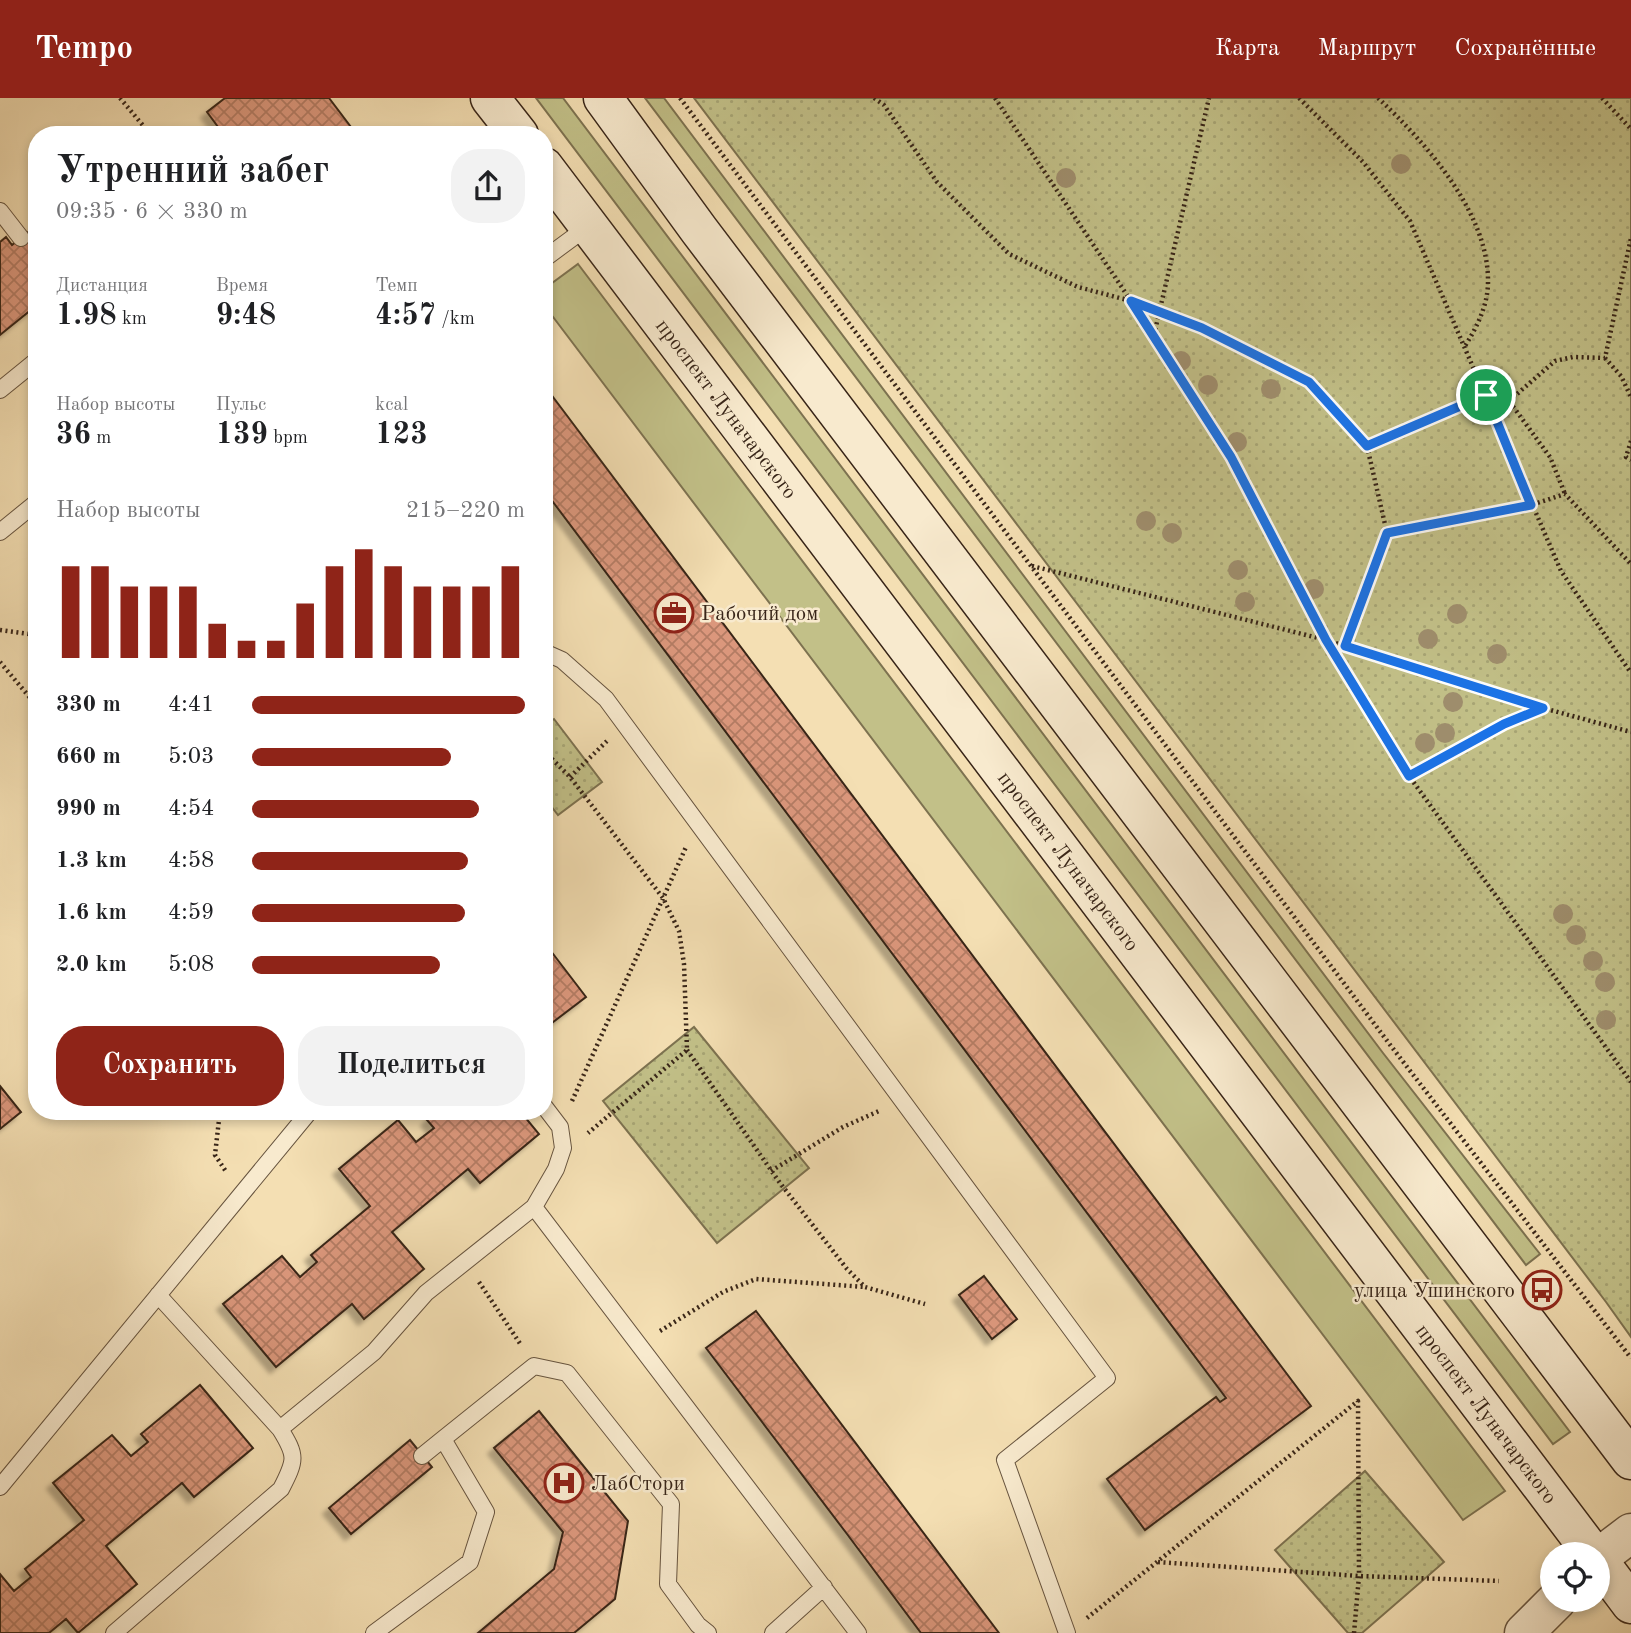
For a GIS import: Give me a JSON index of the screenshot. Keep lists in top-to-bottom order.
{
  "streets": {
    "main road": ["проспект Луначарского"]
  },
  "places": {
    "office": ["Рабочий дом"],
    "bus stop": ["улица Ушинского"],
    "hospital": ["ЛабСтори"]
  },
  "page": {
    "header": "Tempo",
    "nav": ["Карта", "Маршрут", "Сохранённые"],
    "heading": ["Утренний забег", "09:35 · 6 × 330 m"],
    "stats": [
      ["Дистанция", "1.98 km"],
      ["Время", "9:48"],
      ["Темп", "4:57 /km"],
      ["Набор высоты", "36 m"],
      ["Пульс", "139 bpm"],
      ["kcal", "123"]
    ],
    "chart": ["Набор высоты", "215–220 m"],
    "list": [
      {
        "name": "330 m",
        "note": "4:41"
      },
      {
        "name": "660 m",
        "note": "5:03"
      },
      {
        "name": "990 m",
        "note": "4:54"
      },
      {
        "name": "1.3 km",
        "note": "4:58"
      },
      {
        "name": "1.6 km",
        "note": "4:59"
      },
      {
        "name": "2.0 km",
        "note": "5:08"
      }
    ],
    "buttons": ["Сохранить", "Поделиться"]
  }
}
